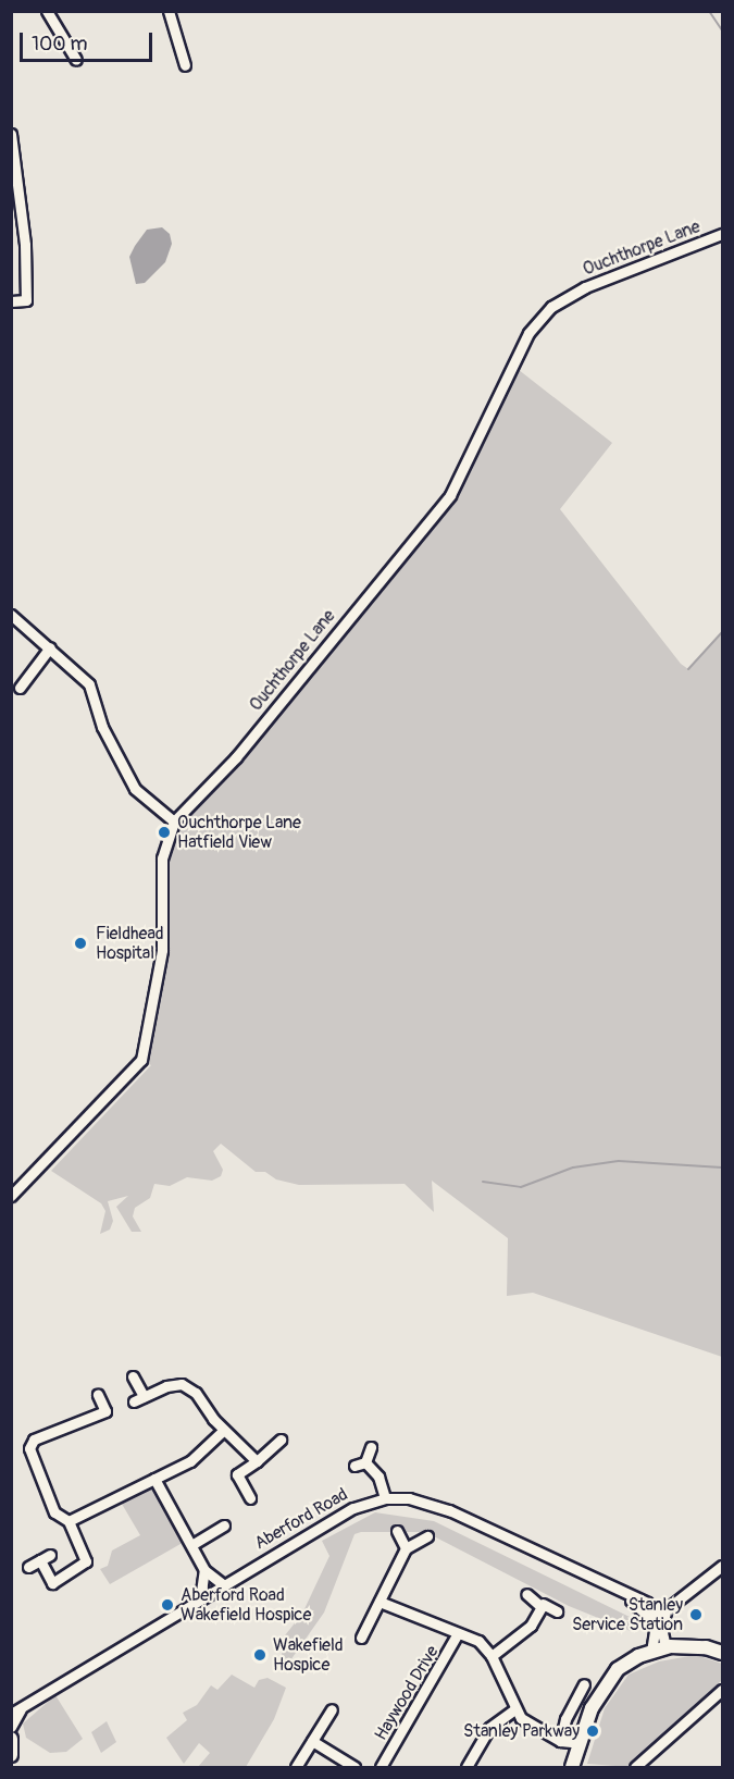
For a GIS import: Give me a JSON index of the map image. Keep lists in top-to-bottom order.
{
  "streets": {
    "street": ["Ouchthorpe Lane", "Aberford Road", "Haywood Drive"]
  },
  "places": [
    "Ouchthorpe Lane Hatfield View",
    "Fieldhead Hospital",
    "Aberford Road Wakefield Hospice",
    "Stanley Service Station",
    "Wakefield Hospice",
    "Stanley Parkway"
  ],
  "scale_bar": "100 m"
}
